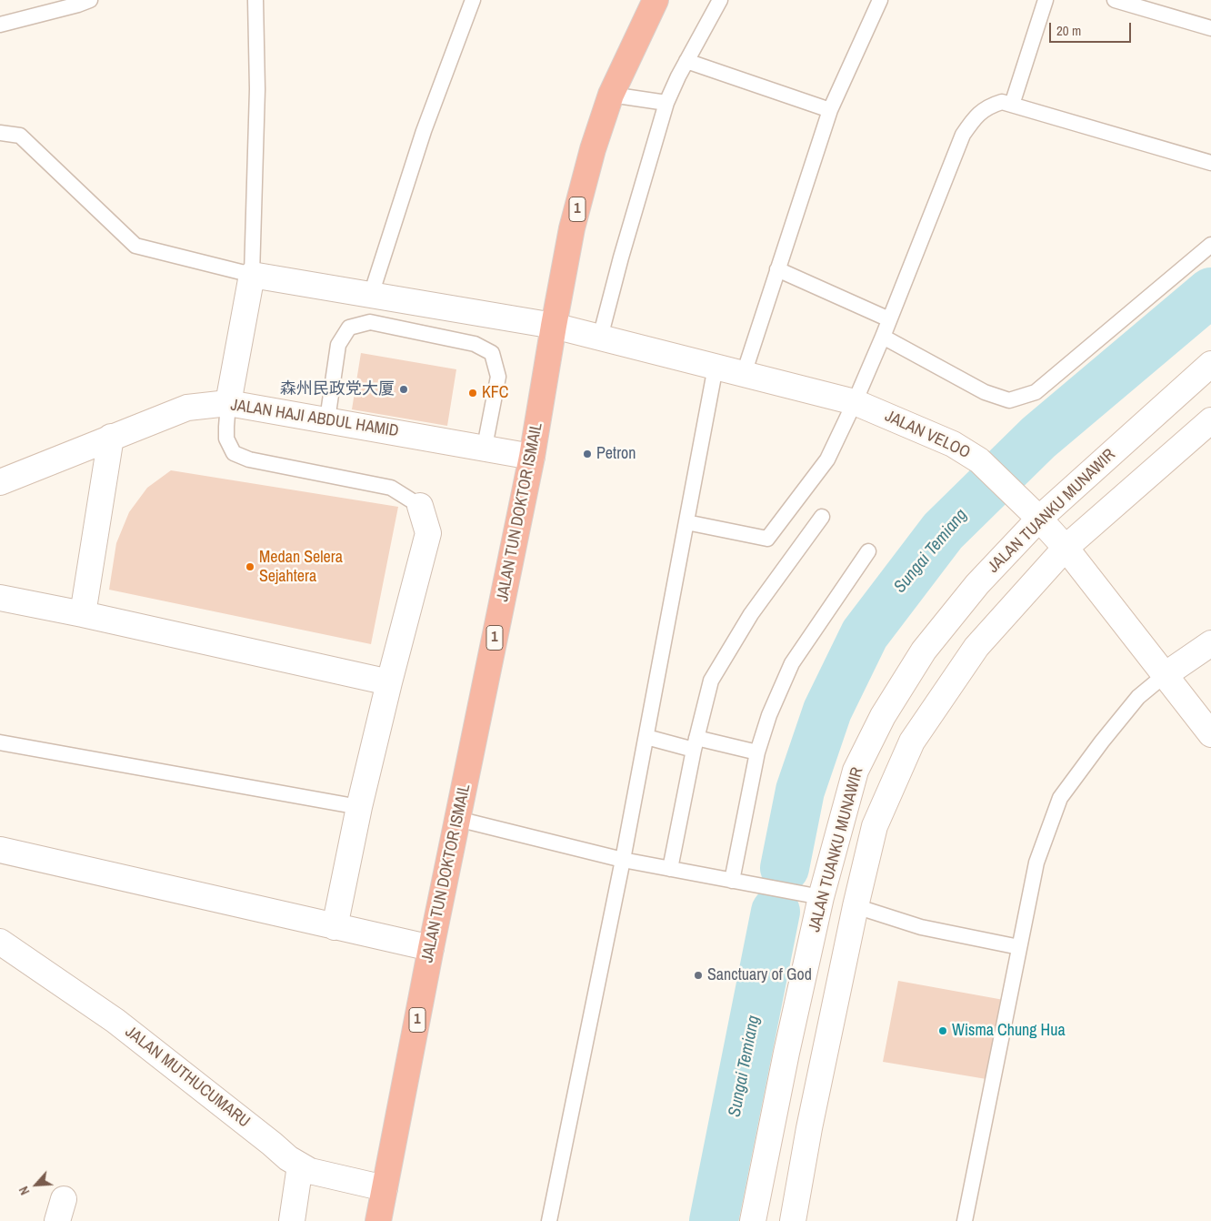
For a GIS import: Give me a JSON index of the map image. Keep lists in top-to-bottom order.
{
  "streets": {
    "highway": ["1", "JALAN TUN DOKTOR ISMAIL"],
    "street": [
      "JALAN HAJI ABDUL HAMID",
      "JALAN VELOO",
      "JALAN TUANKU MUNAWIR",
      "JALAN MUTHUCUMARU"
    ]
  },
  "crossings": [
    ["JALAN HAJI ABDUL HAMID", "JALAN TUN DOKTOR ISMAIL"],
    ["JALAN VELOO", "JALAN TUANKU MUNAWIR"],
    ["JALAN VELOO", "JALAN TUN DOKTOR ISMAIL"],
    ["JALAN TUN DOKTOR ISMAIL", "JALAN MUTHUCUMARU"]
  ],
  "water": ["Sungai Temiang"],
  "places": [
    "森州民政党大厦",
    "KFC",
    "Petron",
    "Medan Selera Sejahtera",
    "Sanctuary of God",
    "Wisma Chung Hua"
  ],
  "scale_bar": "20 m",
  "north": "bottom left"
}
